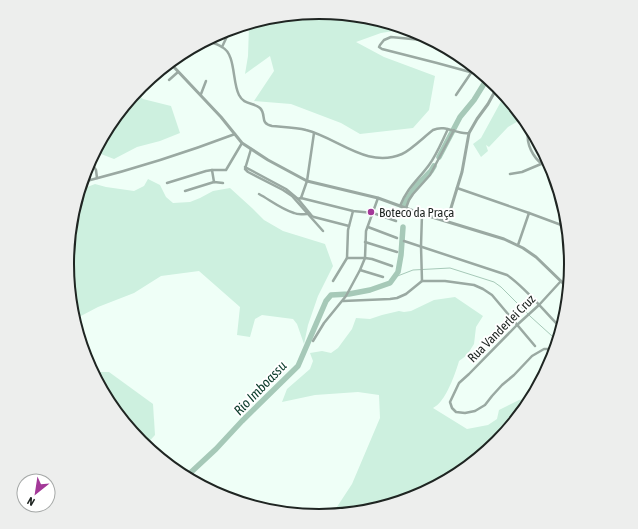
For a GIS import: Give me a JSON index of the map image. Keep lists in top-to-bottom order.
{
  "streets": {
    "street": ["Rua Vanderlei Cruz"]
  },
  "water": ["Rio Imboassu"],
  "places": ["Boteco da Praça"],
  "north": "bottom left"
}
